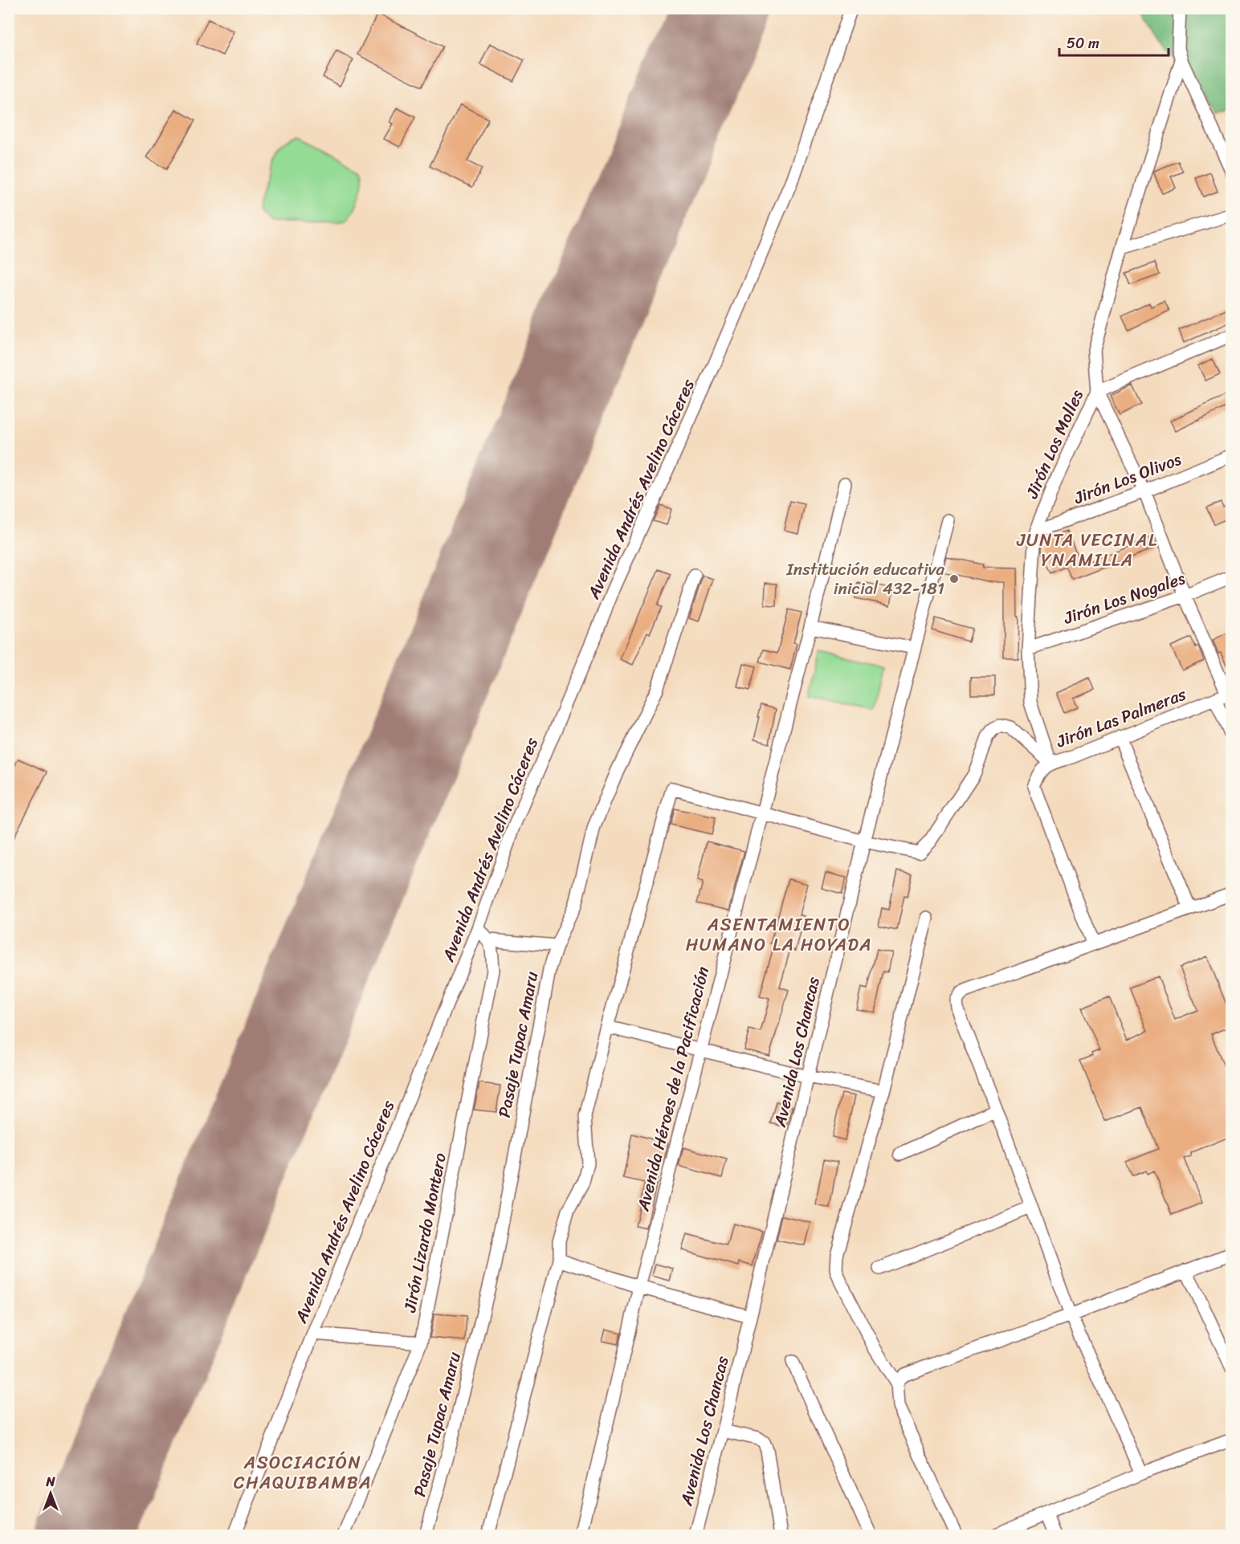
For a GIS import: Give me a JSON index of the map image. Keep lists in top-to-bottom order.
{
  "streets": {
    "street": [
      "Jirón Los Molles",
      "Jirón Los Olivos",
      "Avenida Andrés Avelino Cáceres",
      "Jirón Los Nogales",
      "Jirón Las Palmeras",
      "Pasaje Tupac Amaru",
      "Avenida Los Chancas",
      "Avenida Héroes de la Pacificación",
      "Jirón Lizardo Montero"
    ]
  },
  "crossings": [
    ["Jirón Los Molles", "Jirón Los Olivos"],
    ["Jirón Los Molles", "Jirón Los Nogales"],
    ["Jirón Los Molles", "Jirón Las Palmeras"]
  ],
  "districts": ["JUNTA VECINAL YNAMILLA", "ASENTAMIENTO HUMANO LA HOYADA", "ASOCIACIÓN CHAQUIBAMBA"],
  "places": ["Institución educativa inicial 432-181"],
  "scale_bar": "50 m",
  "north": "top"
}
